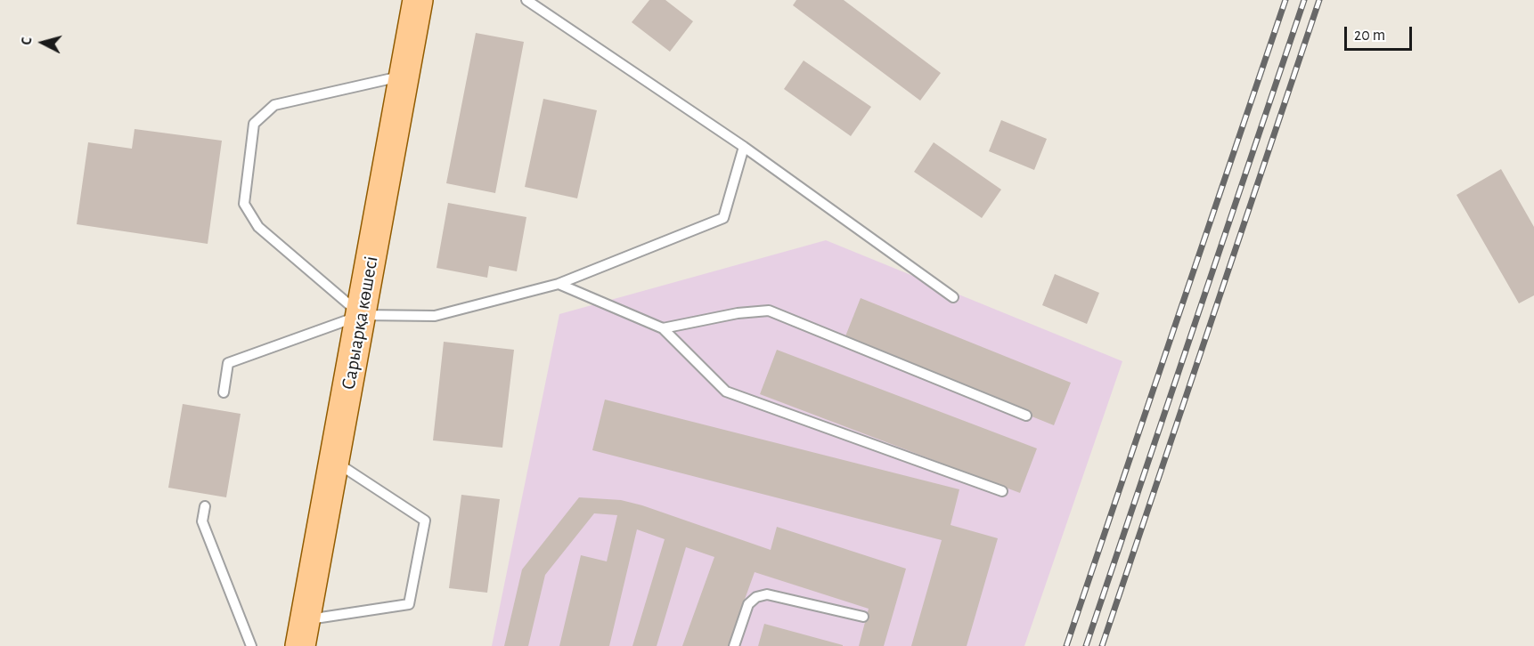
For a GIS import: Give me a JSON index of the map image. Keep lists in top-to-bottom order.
{
  "streets": {
    "main road": ["Сарыарқа көшесі"]
  },
  "scale_bar": "20 m",
  "north": "left"
}
